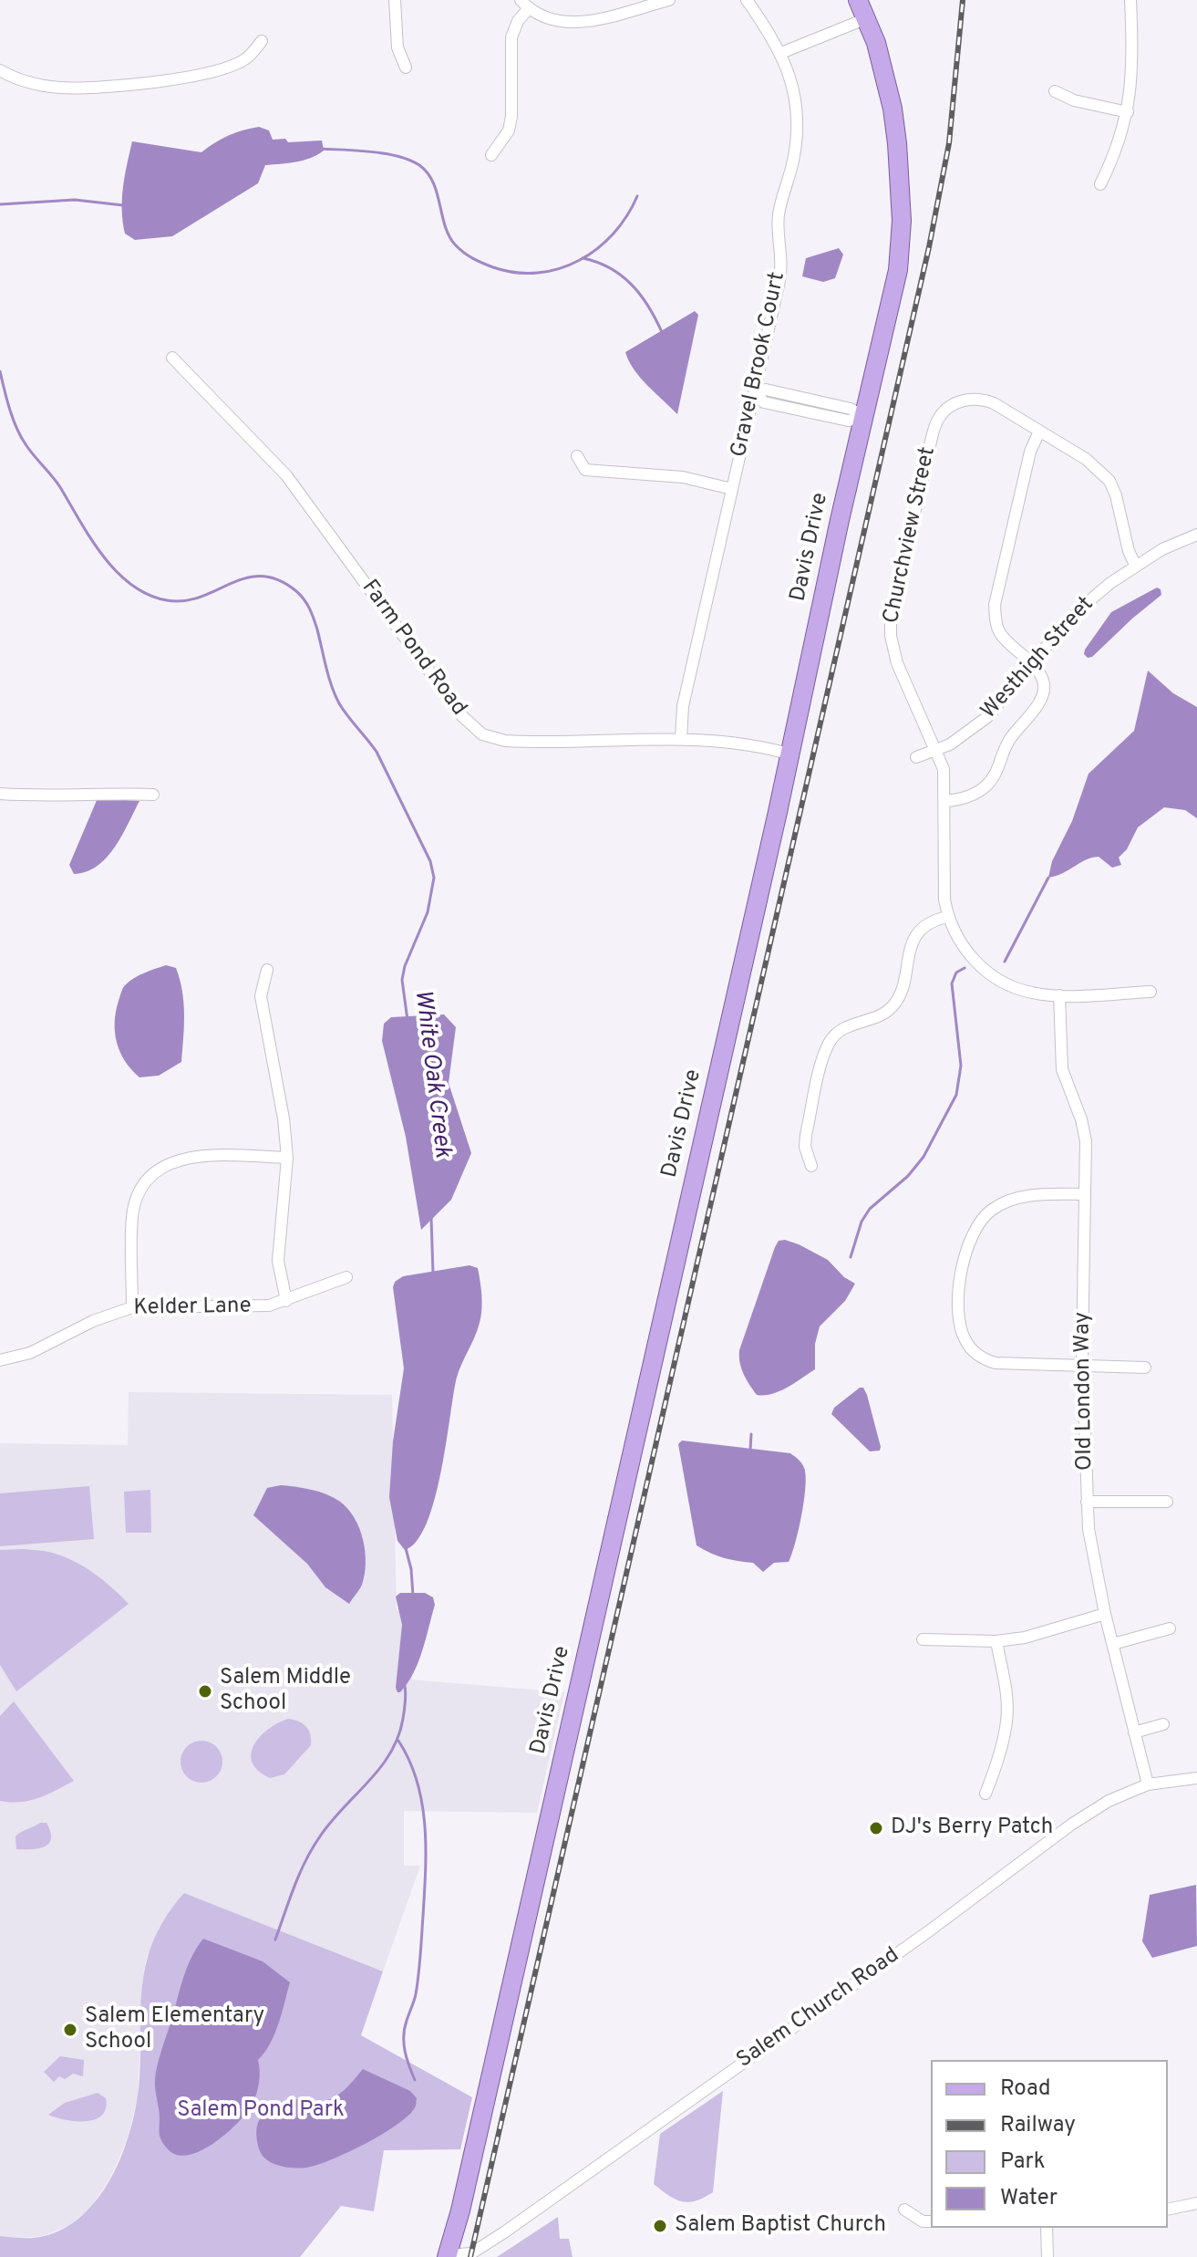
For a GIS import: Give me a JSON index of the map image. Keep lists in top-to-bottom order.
{
  "streets": {
    "main road": ["Davis Drive"],
    "street": [
      "Gravel Brook Court",
      "Churchview Street",
      "Farm Pond Road",
      "Westhigh Street",
      "Kelder Lane",
      "Old London Way",
      "Salem Church Road"
    ]
  },
  "crossings": [
    ["Gravel Brook Court", "Farm Pond Road"],
    ["Churchview Street", "Westhigh Street"],
    ["Churchview Street", "Old London Way"],
    ["Davis Drive", "Farm Pond Road"],
    ["Davis Drive", "Salem Church Road"],
    ["Old London Way", "Salem Church Road"]
  ],
  "water": ["White Oak Creek"],
  "parks": ["Salem Pond Park"],
  "places": [
    "Salem Middle School",
    "DJ's Berry Patch",
    "Salem Elementary School",
    "Salem Baptist Church"
  ],
  "legend": [
    "Road",
    "Railway",
    "Park",
    "Water"
  ]
}
